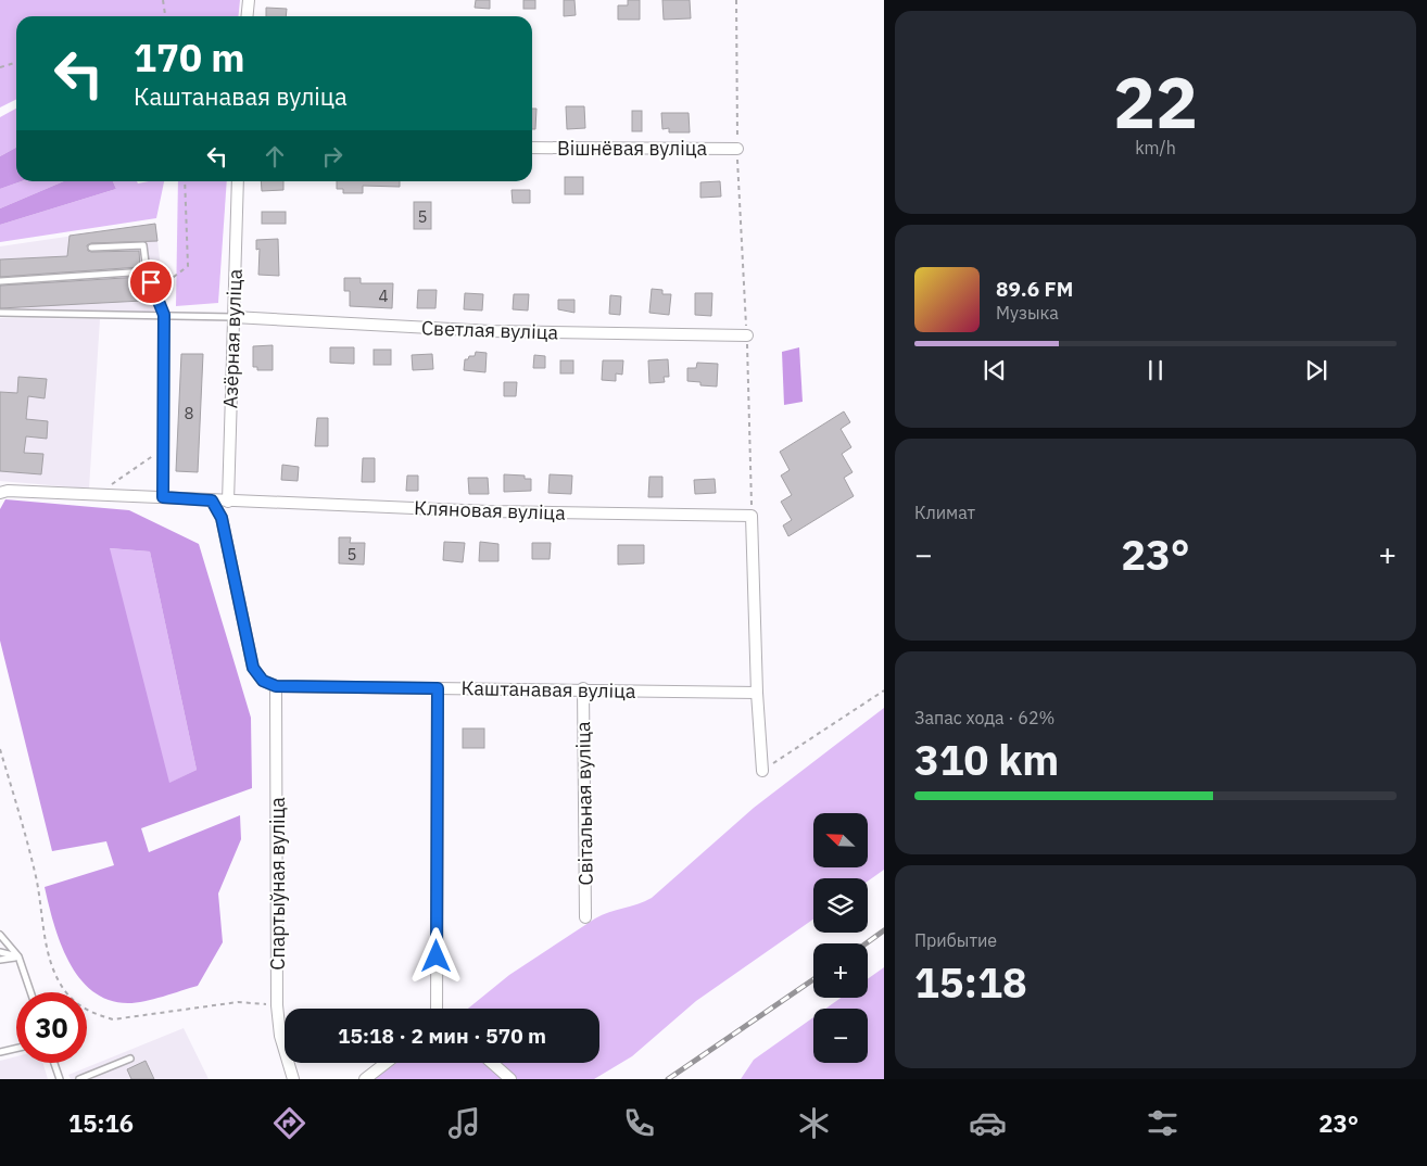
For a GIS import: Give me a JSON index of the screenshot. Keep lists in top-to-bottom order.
{
  "streets": {
    "street": [
      "Вішнёвая вуліца",
      "Светлая вуліца",
      "Азёрная вуліца",
      "Кляновая вуліца",
      "Каштанавая вуліца",
      "Світальная вуліца",
      "Спартыўная вуліца"
    ]
  },
  "crossings": [
    ["Светлая вуліца", "Азёрная вуліца"],
    ["Азёрная вуліца", "Кляновая вуліца"],
    ["Каштанавая вуліца", "Світальная вуліца"],
    ["Каштанавая вуліца", "Спартыўная вуліца"]
  ],
  "house_numbers": [
    "5",
    "4",
    "8",
    "5"
  ],
  "north": "top left",
  "page": {
    "tile": [
      ["22", "km/h"],
      "Климат",
      ["Запас хода · 62%", "310 km"],
      ["Прибытие", "15:18"]
    ],
    "turn": ["170 m", "Каштанавая вуліца"],
    "song": ["89.6 FM", "Музыка"],
    "heat": ["−", "23°", "+"],
    "map_buttons": ["+", "−"],
    "limit": "30",
    "trip": "15:18 · 2 мин · 570 m",
    "tabs": ["15:16", "23°"]
  }
}
